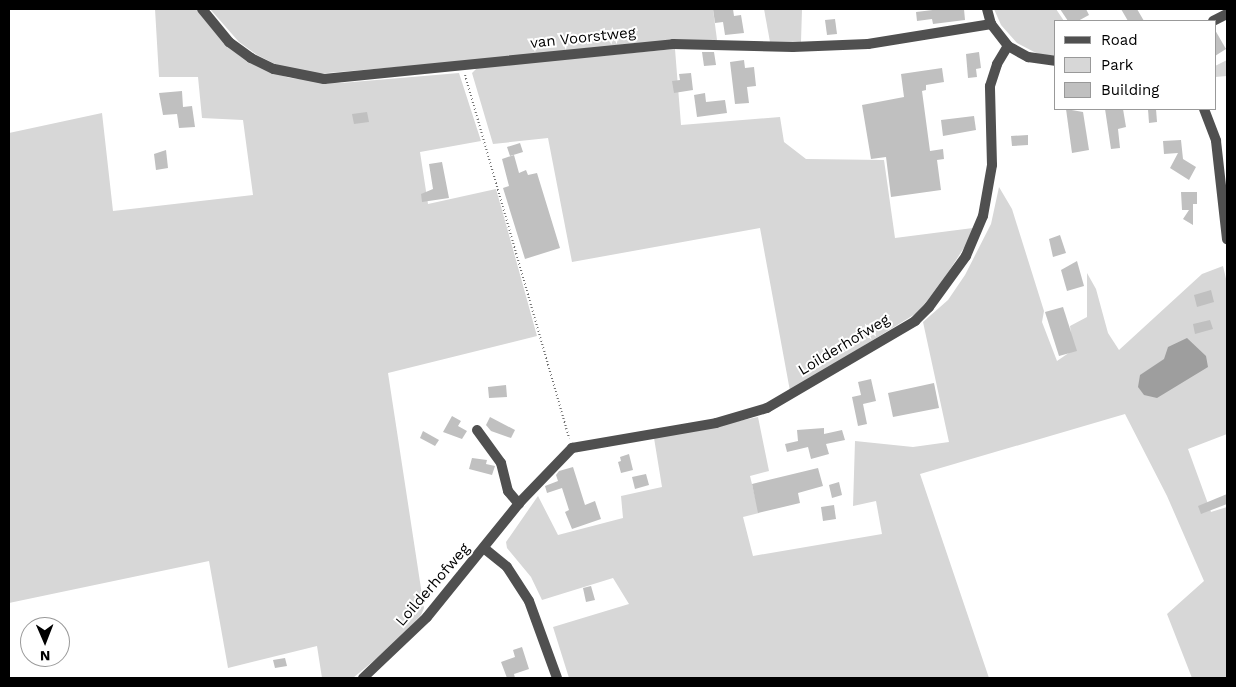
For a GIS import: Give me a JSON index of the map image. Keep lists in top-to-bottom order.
{
  "streets": {
    "street": ["van Voorstweg", "Loilderhofweg"]
  },
  "legend": ["Road", "Park", "Building"],
  "north": "bottom"
}
